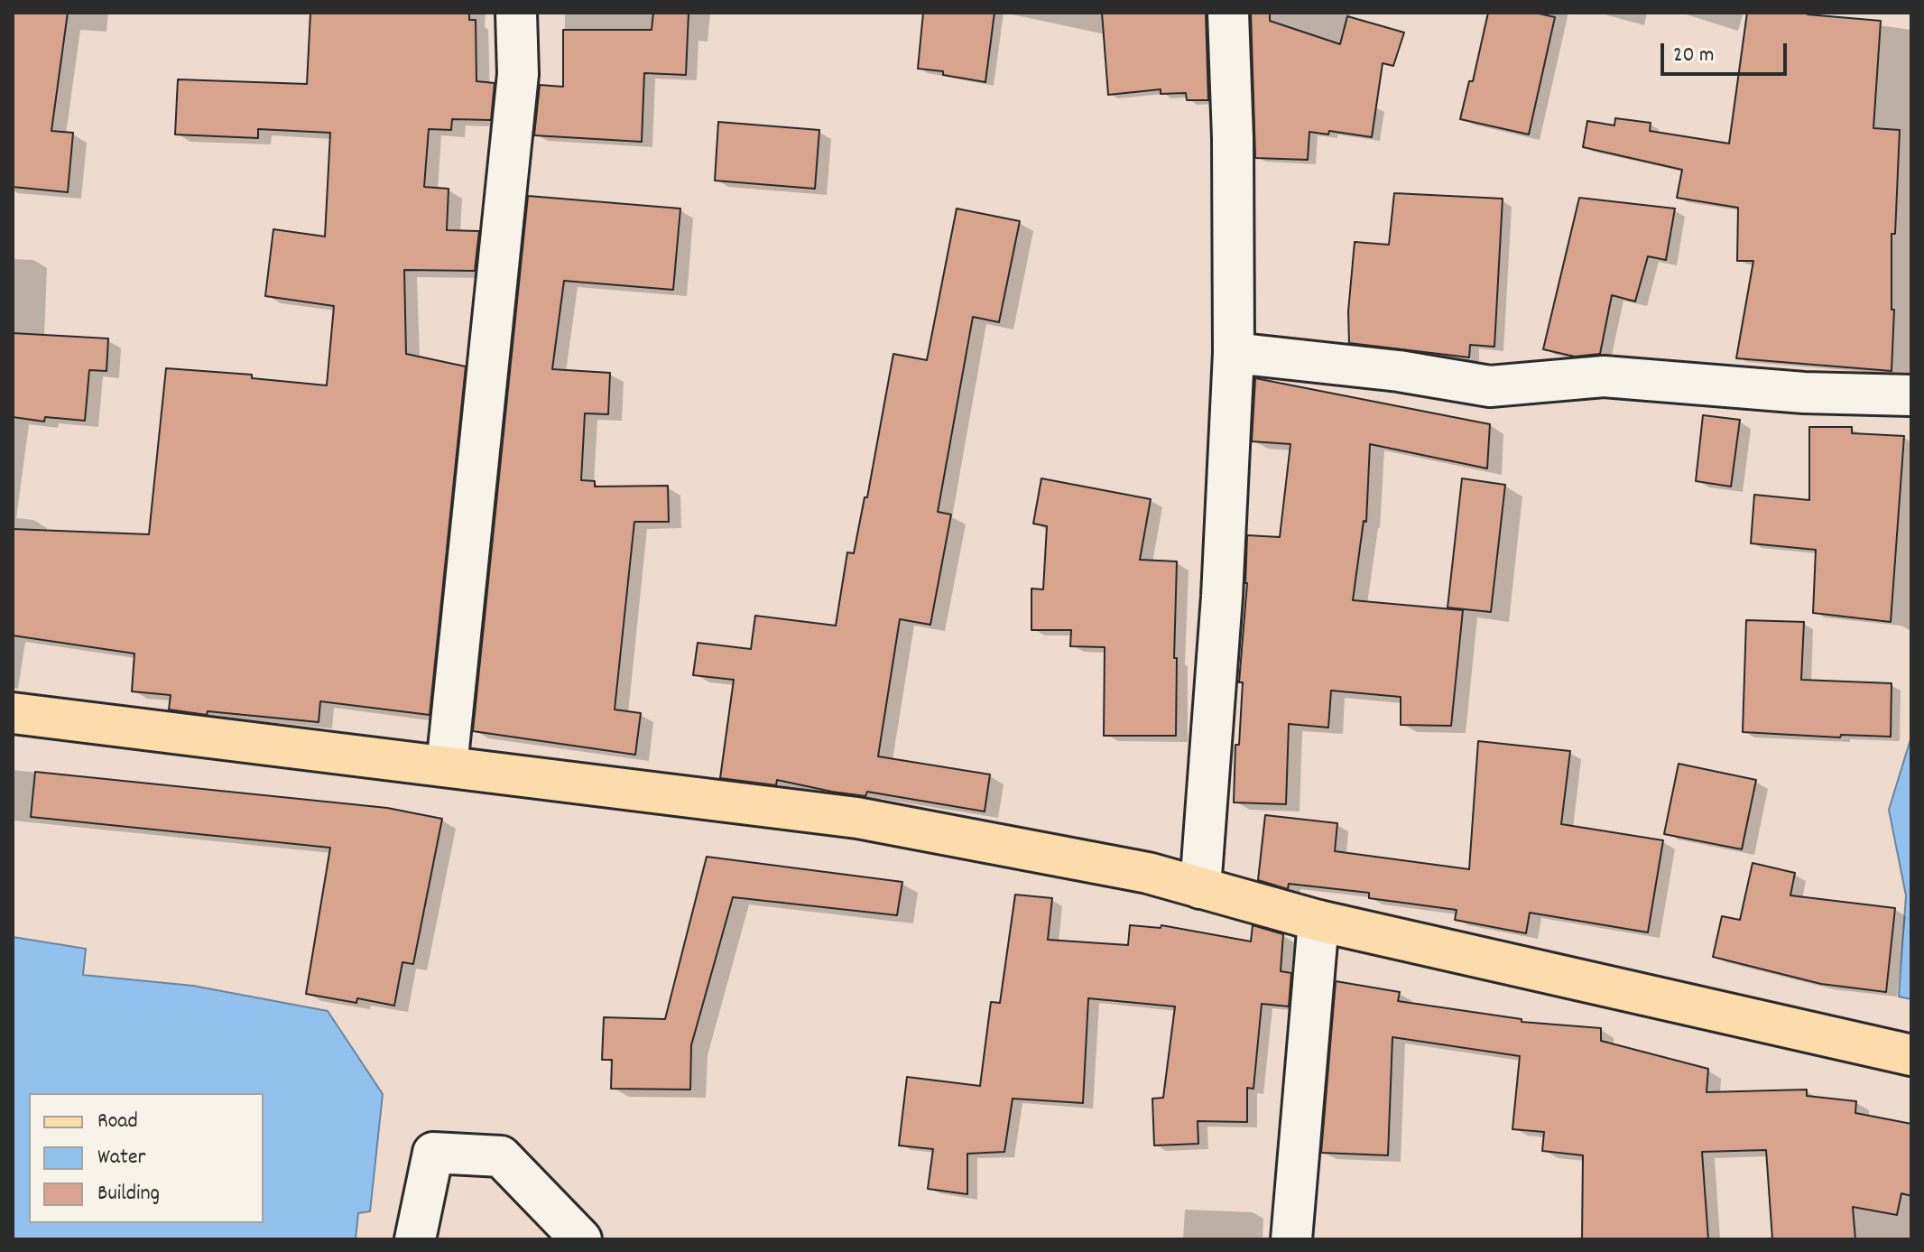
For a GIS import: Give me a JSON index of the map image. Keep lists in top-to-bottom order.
{
  "legend": ["Road", "Water", "Building"],
  "scale_bar": "20 m"
}
